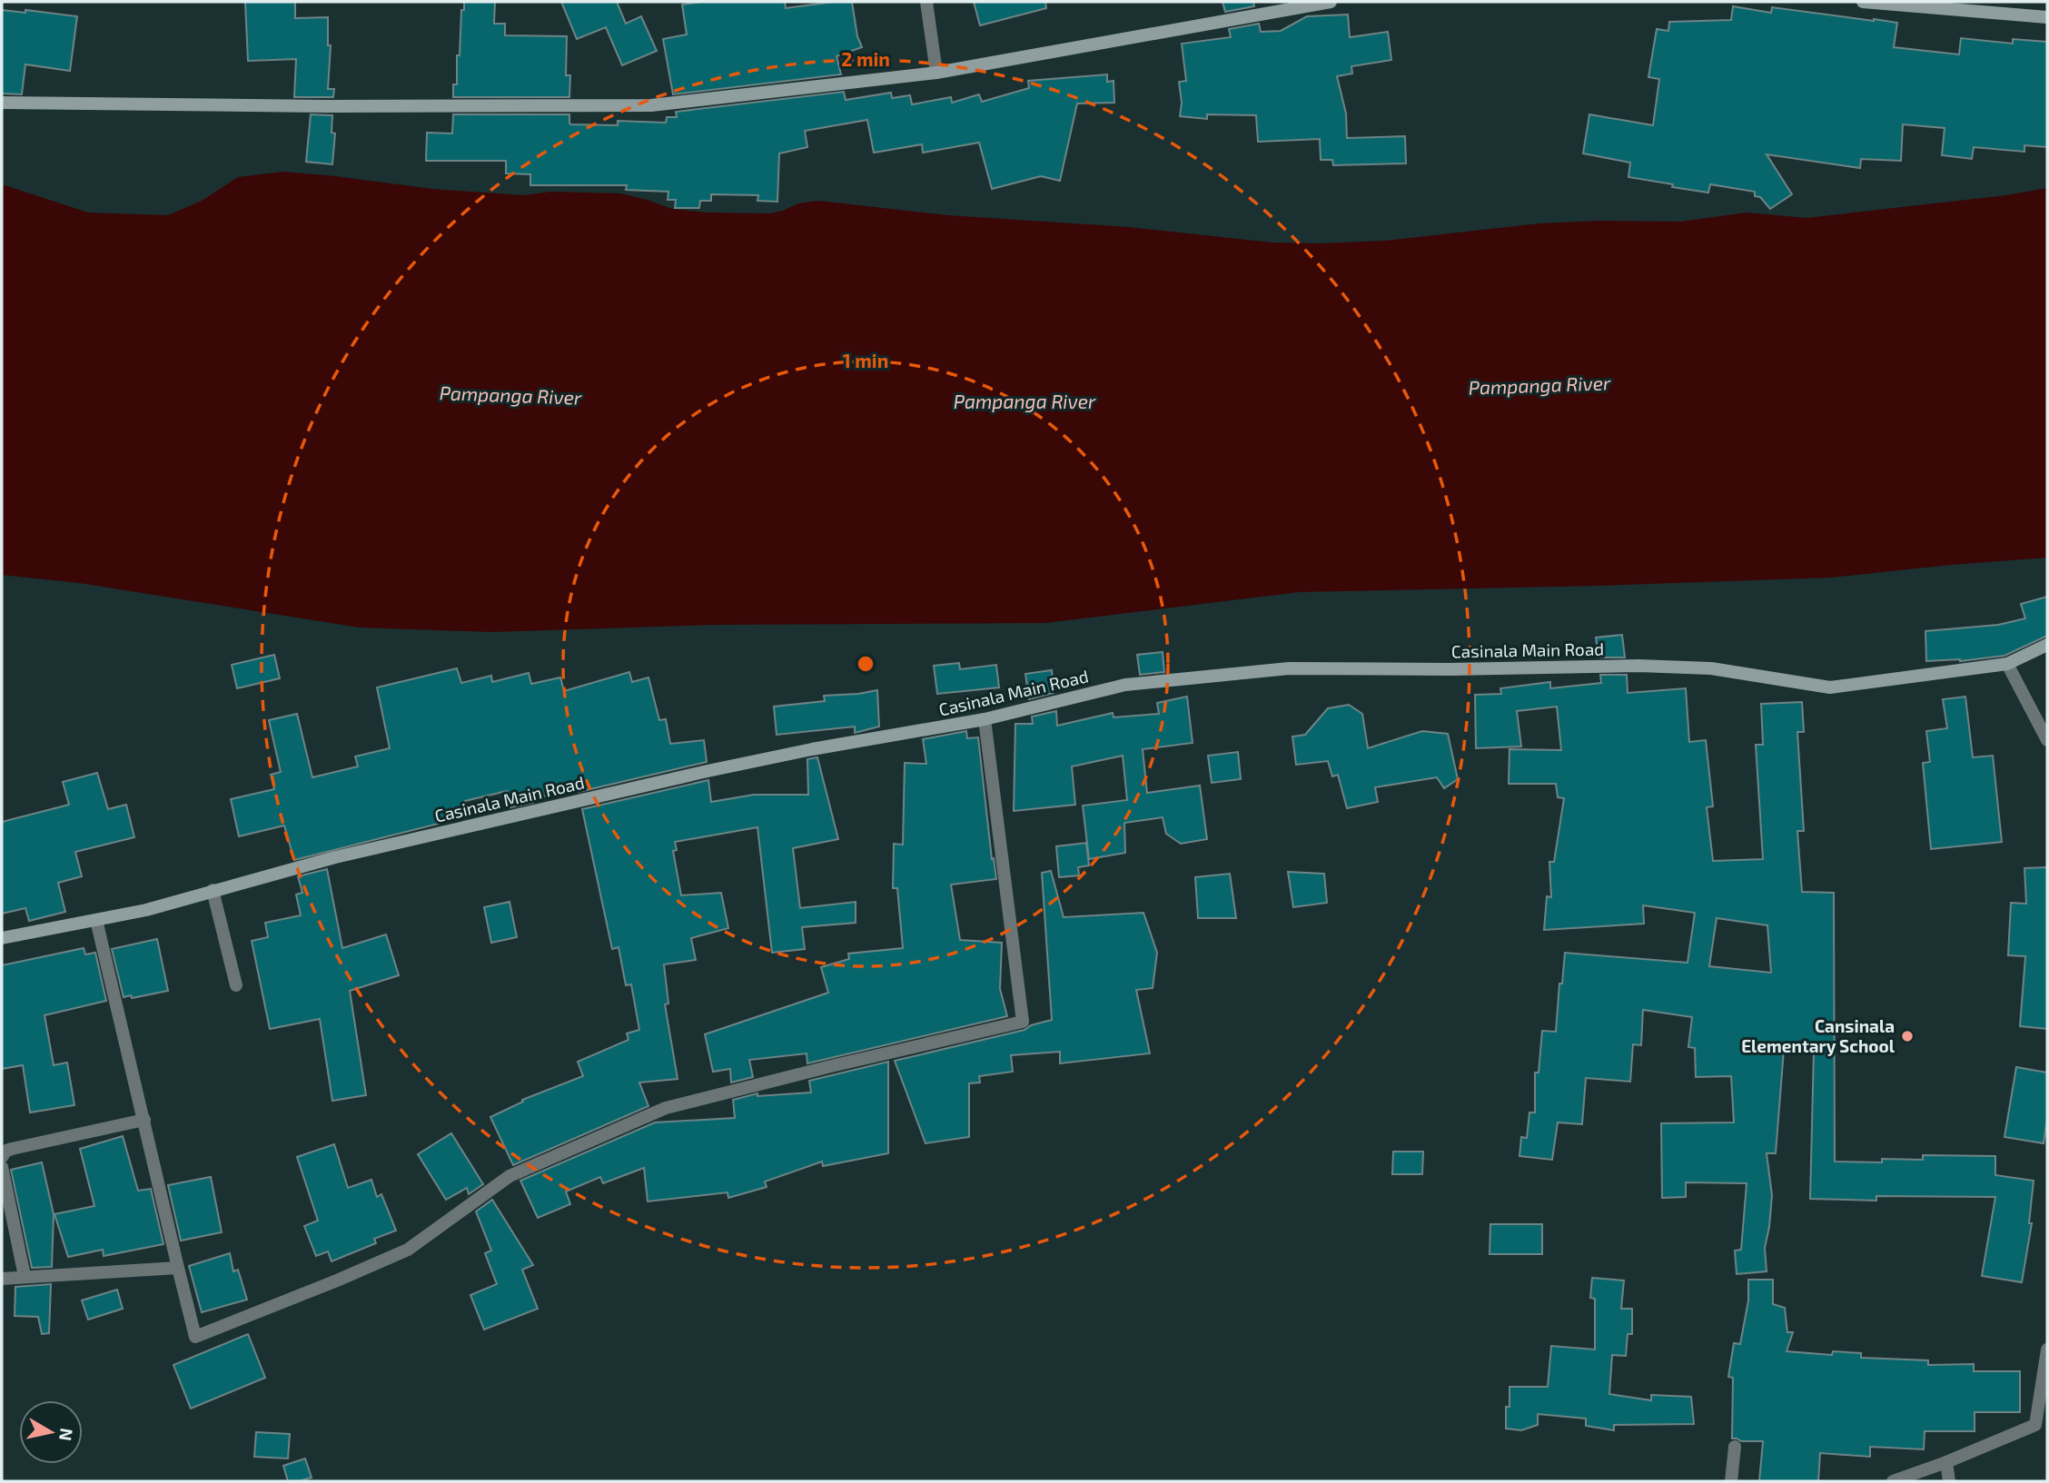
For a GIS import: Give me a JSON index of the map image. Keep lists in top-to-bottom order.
{
  "streets": {
    "street": ["Casinala Main Road"]
  },
  "water": ["Pampanga River"],
  "places": ["Cansinala Elementary School"],
  "north": "right",
  "rings": ["2 min", "1 min"]
}
